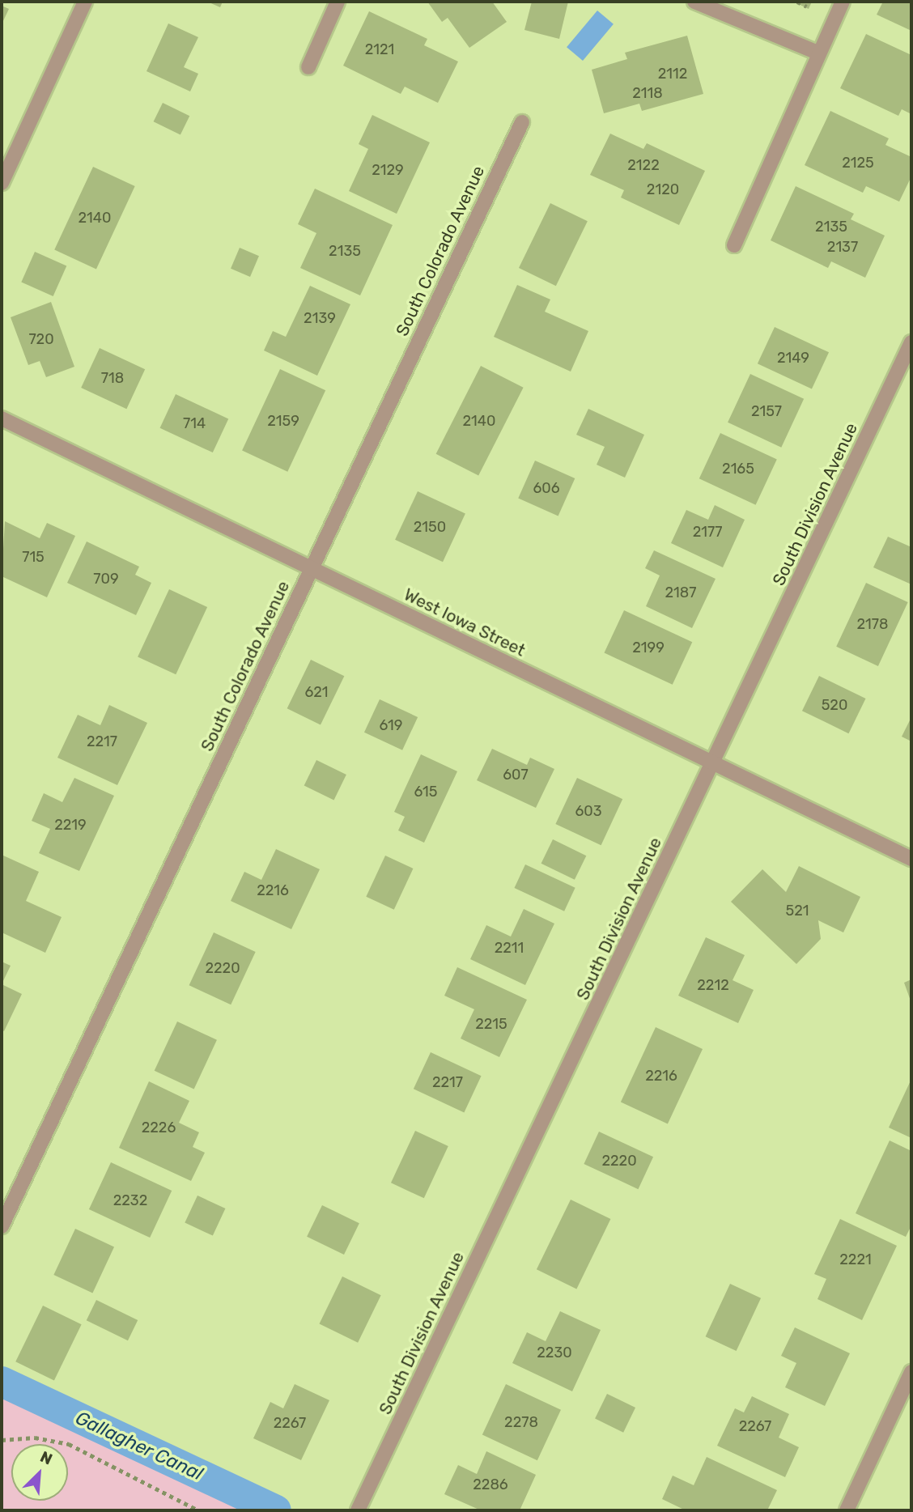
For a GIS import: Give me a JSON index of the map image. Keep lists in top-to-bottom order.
{
  "streets": {
    "street": ["South Colorado Avenue", "South Division Avenue", "West Iowa Street"]
  },
  "crossings": [
    ["South Colorado Avenue", "West Iowa Street"],
    ["South Division Avenue", "West Iowa Street"]
  ],
  "water": ["Gallagher Canal"],
  "house_numbers": [
    "2121",
    "2112",
    "2118",
    "2125",
    "2122",
    "2129",
    "2120",
    "2140",
    "2135",
    "2137",
    "2135",
    "2139",
    "720",
    "2149",
    "718",
    "2157",
    "2159",
    "2140",
    "714",
    "2165",
    "606",
    "2150",
    "2177",
    "715",
    "709",
    "2187",
    "2178",
    "2199",
    "621",
    "520",
    "619",
    "2217",
    "607",
    "615",
    "603",
    "2219",
    "2216",
    "521",
    "2211",
    "2220",
    "2212",
    "2215",
    "2216",
    "2217",
    "2226",
    "2220",
    "2232",
    "2221",
    "2230",
    "2278",
    "2267",
    "2267",
    "2286"
  ],
  "north": "top right"
}
